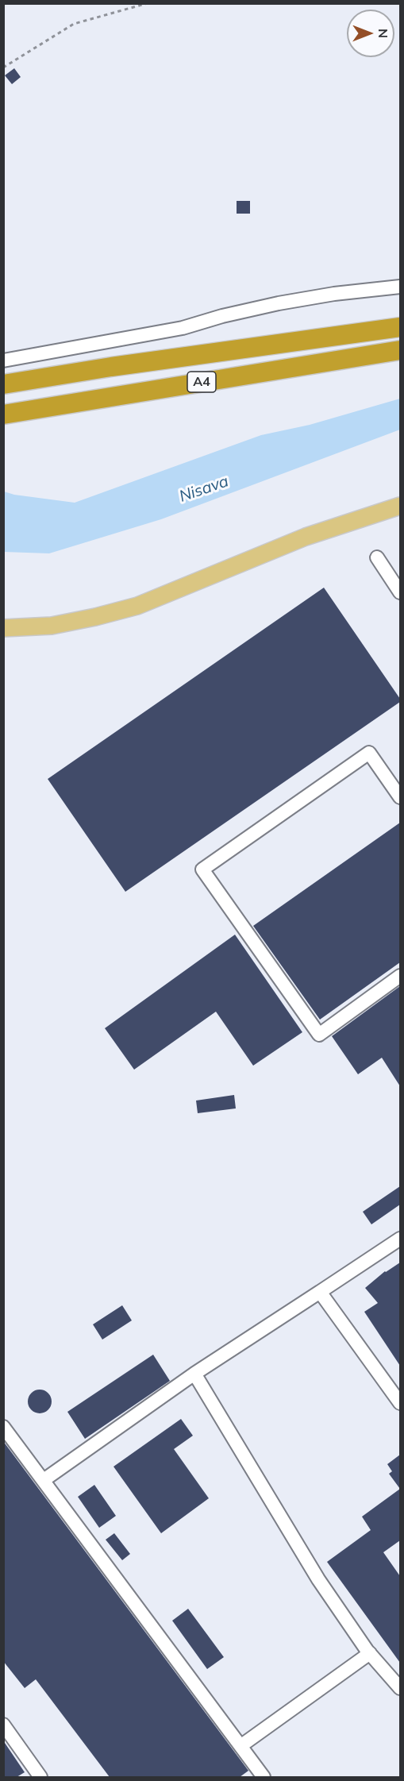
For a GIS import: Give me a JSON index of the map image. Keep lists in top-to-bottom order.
{
  "streets": {
    "highway": ["A4"]
  },
  "water": ["Nisava"],
  "north": "right"
}
